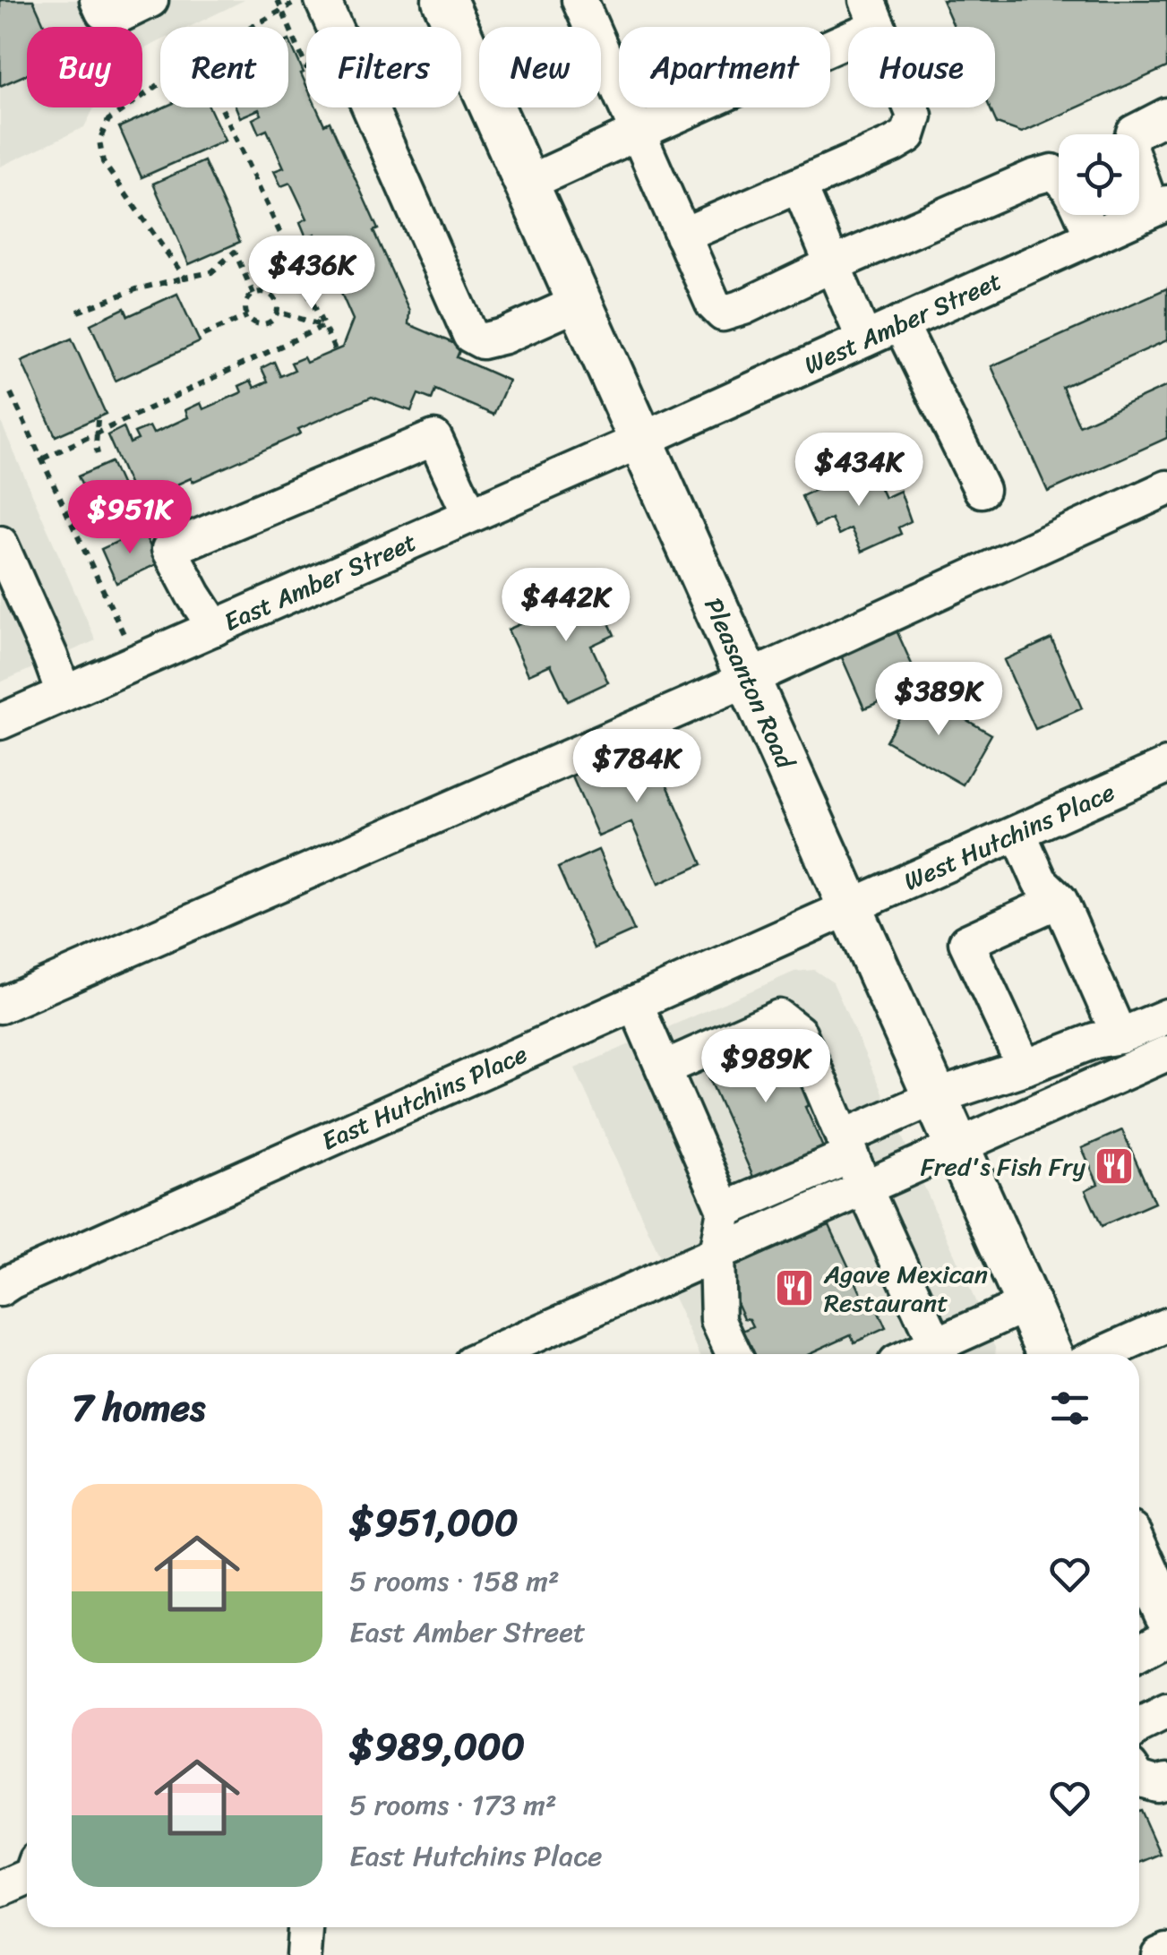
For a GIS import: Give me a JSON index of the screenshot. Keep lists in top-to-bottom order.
{
  "streets": {
    "main road": ["Pleasanton Road"],
    "street": [
      "West Amber Street",
      "East Amber Street",
      "West Hutchins Place",
      "East Hutchins Place"
    ]
  },
  "crossings": [
    ["West Amber Street", "East Amber Street"],
    ["West Amber Street", "Pleasanton Road"],
    ["East Amber Street", "Pleasanton Road"],
    ["Pleasanton Road", "West Hutchins Place"],
    ["Pleasanton Road", "East Hutchins Place"],
    ["West Hutchins Place", "East Hutchins Place"]
  ],
  "places": {
    "restaurant": ["Fred's Fish Fry", "Agave Mexican Restaurant"]
  },
  "page": {
    "chip": [
      "Buy",
      "Rent",
      "Filters",
      "New",
      "Apartment",
      "House"
    ],
    "price": [
      "$436K",
      "$434K",
      "$951K",
      "$442K",
      "$389K",
      "$784K",
      "$989K"
    ],
    "heading": "7 homes",
    "list": [
      {
        "name": "$951,000",
        "note": "5 rooms · 158 m² · East Amber Street"
      },
      {
        "name": "$989,000",
        "note": "5 rooms · 173 m² · East Hutchins Place"
      }
    ]
  }
}
